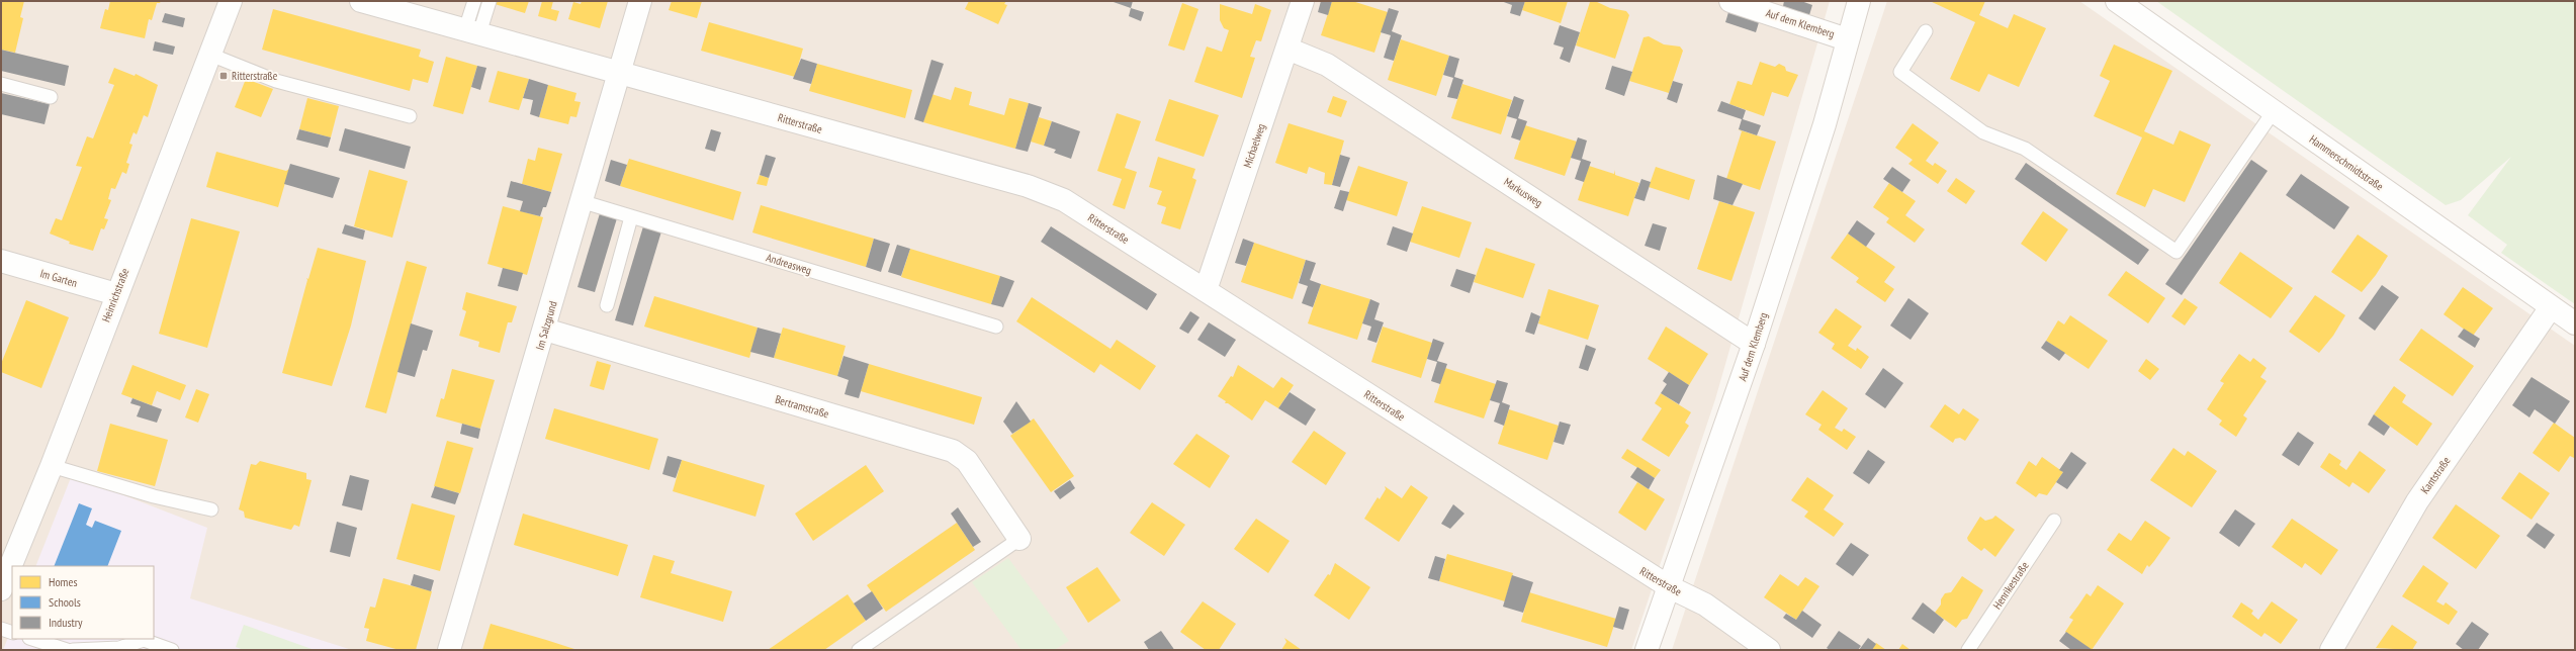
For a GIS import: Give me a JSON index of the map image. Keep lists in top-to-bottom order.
{
  "streets": {
    "street": [
      "Auf dem Klemberg",
      "Ritterstraße",
      "Michaelweg",
      "Hammerschmidtstraße",
      "Markusweg",
      "Im Garten",
      "Heinrichstraße",
      "Im Salzgrund",
      "Bertramstraße",
      "Kantstraße"
    ],
    "lane": ["Andreasweg", "Henrikestraße"]
  },
  "crossings": [
    ["Auf dem Klemberg", "Ritterstraße"],
    ["Auf dem Klemberg", "Markusweg"],
    ["Ritterstraße", "Michaelweg"],
    ["Ritterstraße", "Im Salzgrund"],
    ["Michaelweg", "Markusweg"],
    ["Hammerschmidtstraße", "Kantstraße"],
    ["Andreasweg", "Im Salzgrund"],
    ["Im Garten", "Heinrichstraße"],
    ["Im Salzgrund", "Bertramstraße"]
  ],
  "places": {
    "transit": ["Ritterstraße"]
  },
  "legend": ["Homes", "Schools", "Industry"]
}
